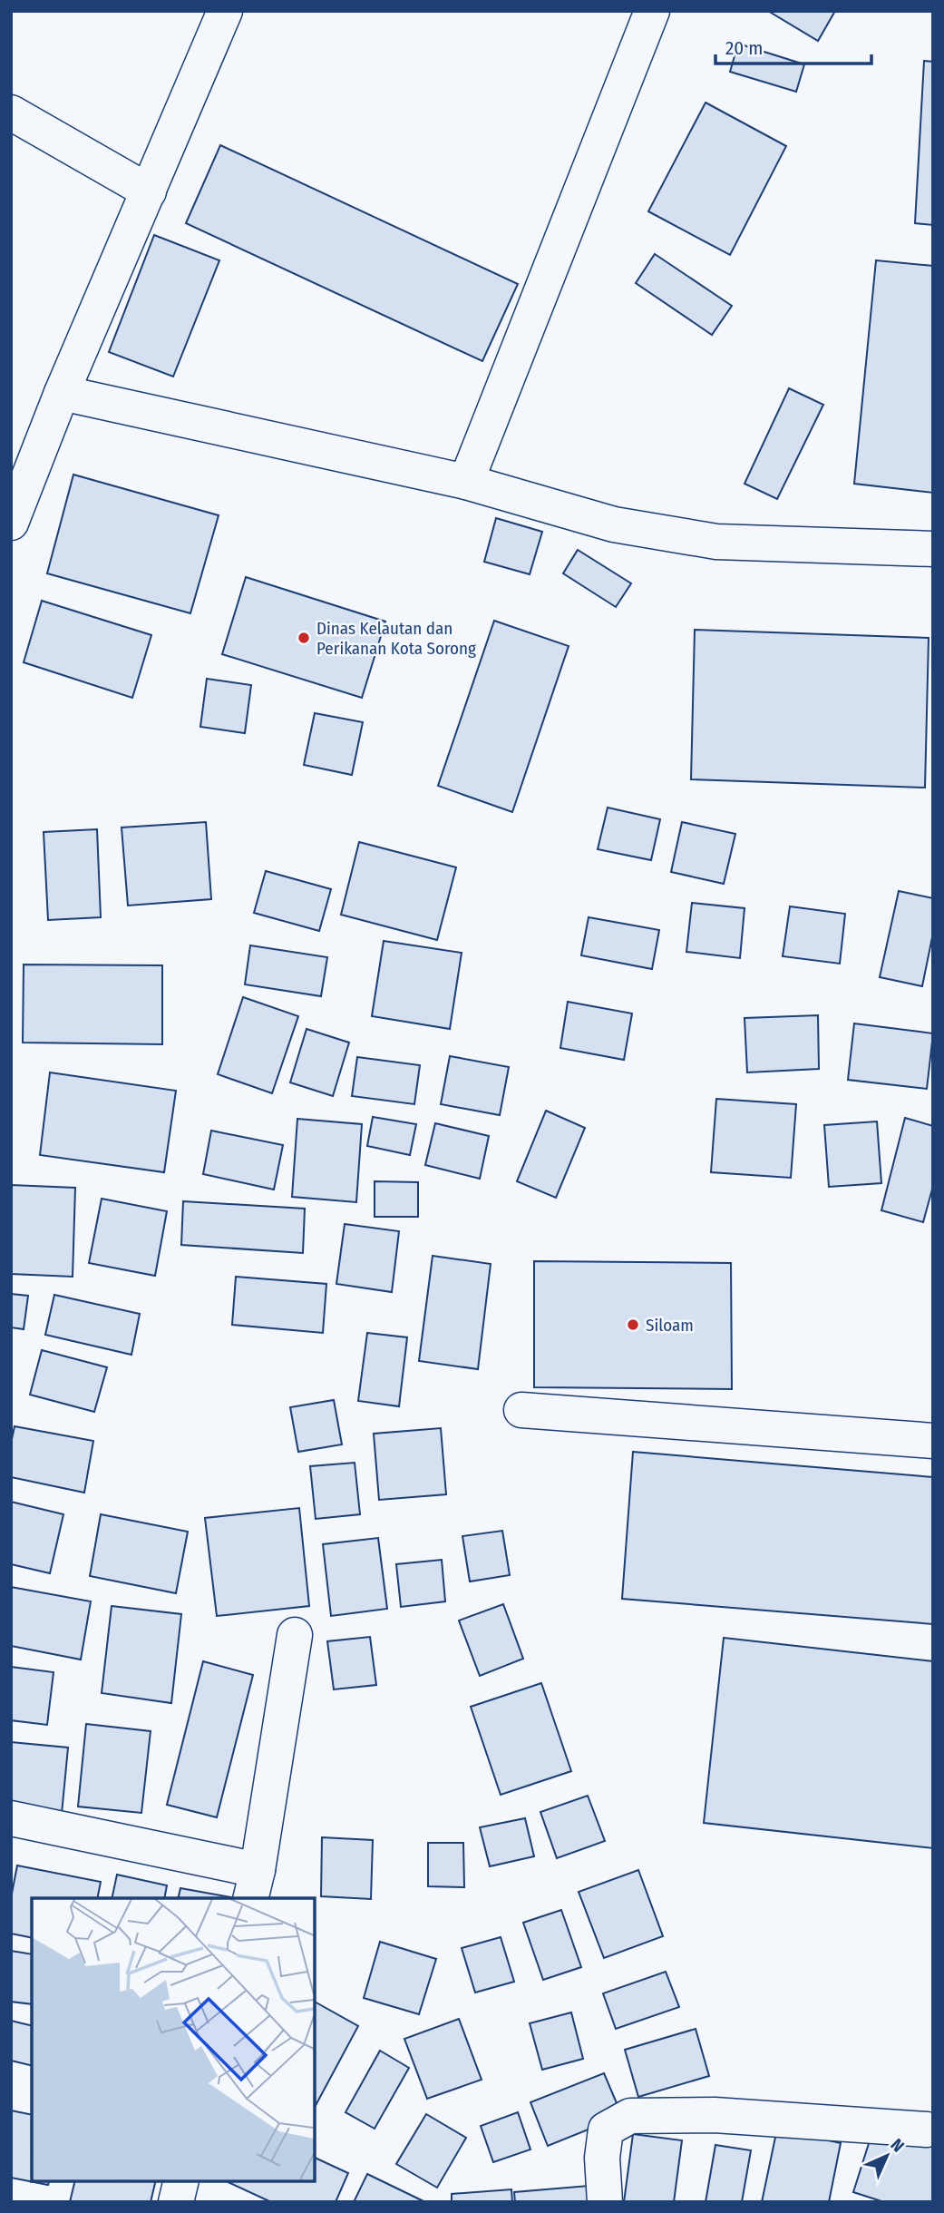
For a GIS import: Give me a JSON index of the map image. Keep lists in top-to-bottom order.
{
  "places": ["Dinas Kelautan dan Perikanan Kota Sorong", "Siloam"],
  "scale_bar": "20 m",
  "north": "top right"
}
